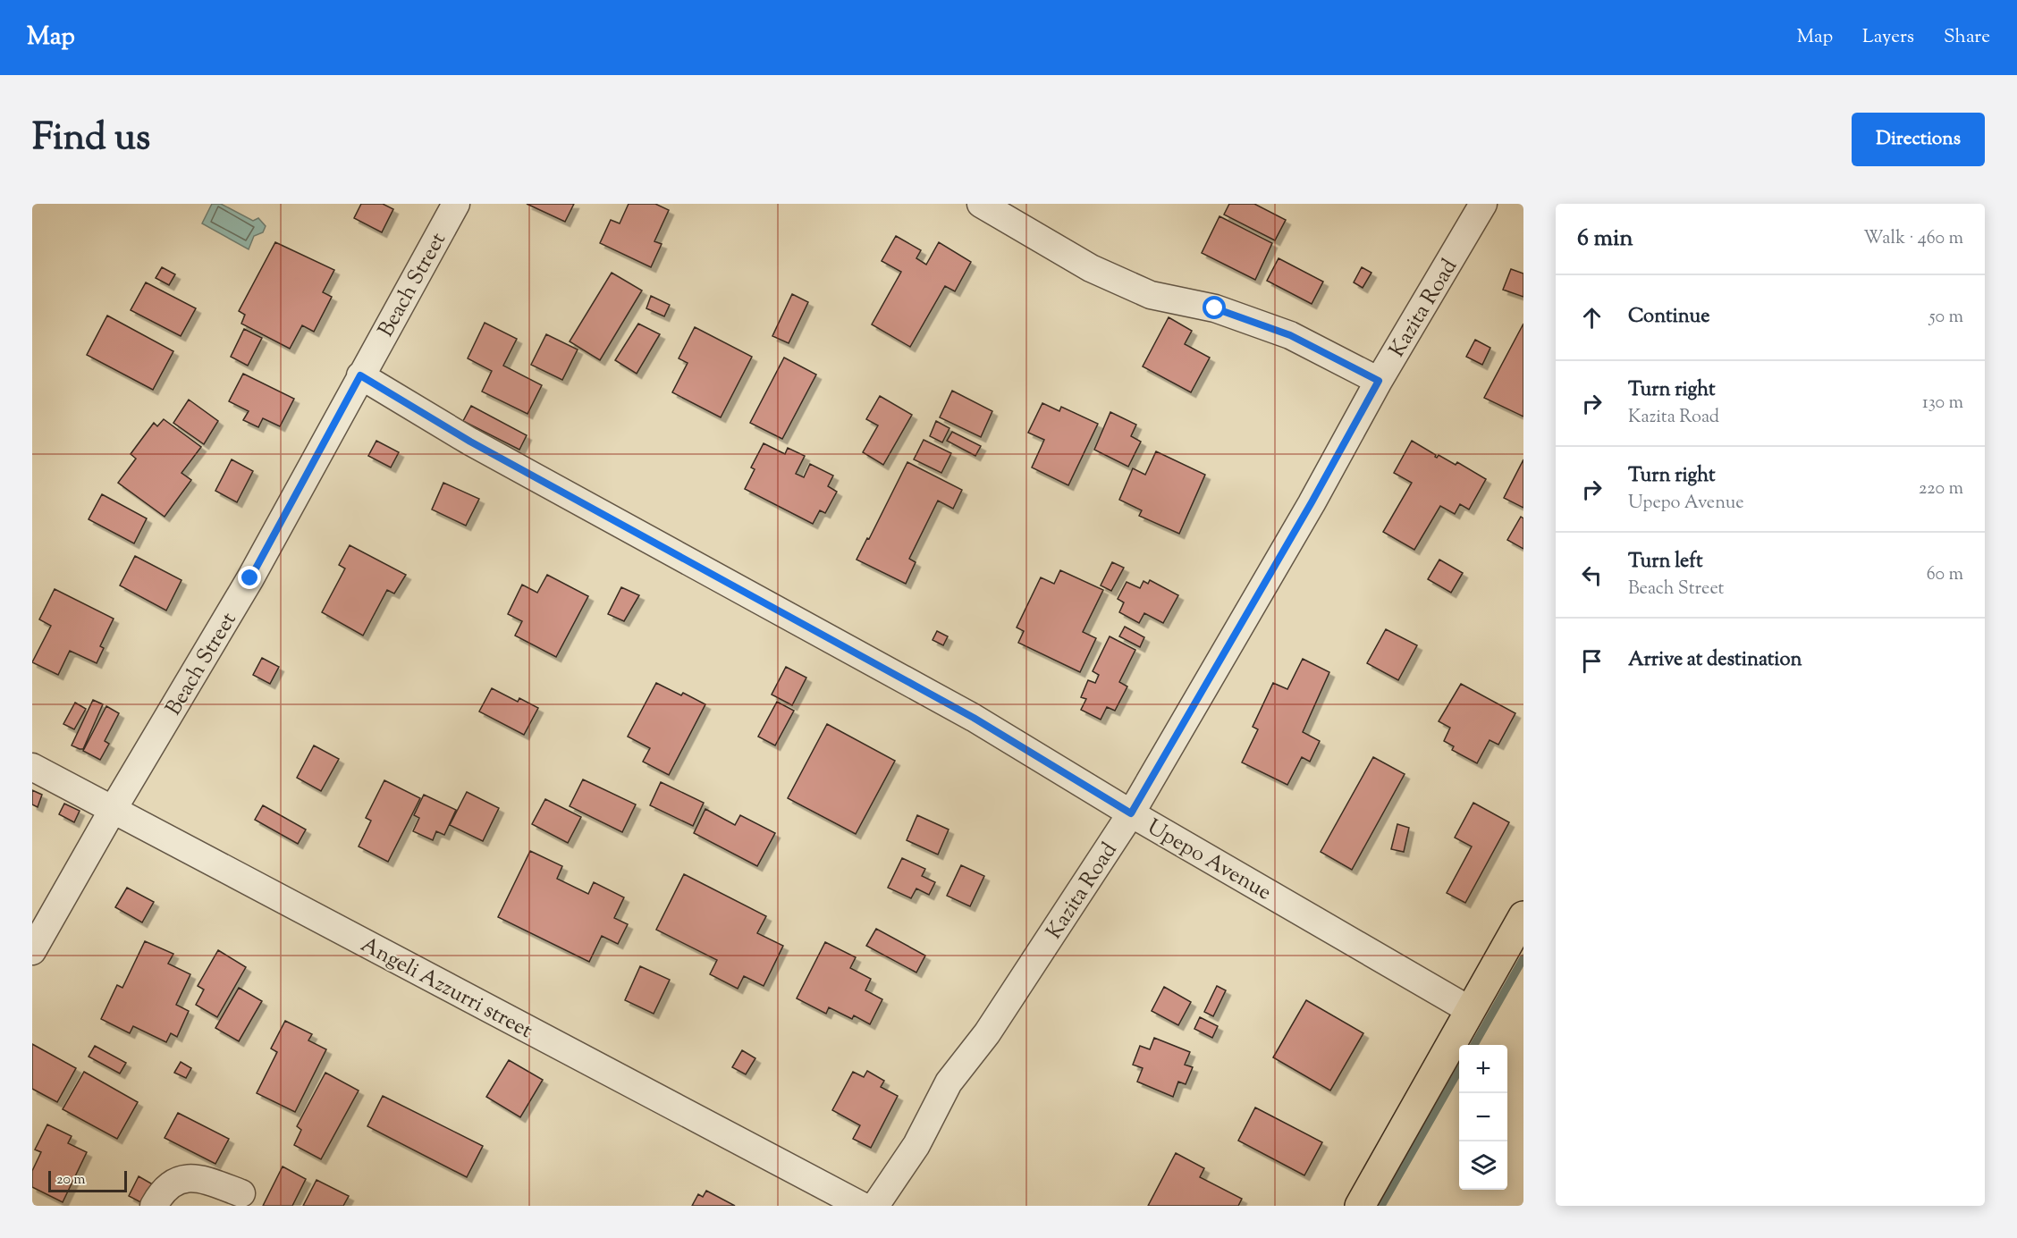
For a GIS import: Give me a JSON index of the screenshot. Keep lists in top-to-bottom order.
{
  "streets": {
    "street": [
      "Beach Street",
      "Kazita Road",
      "Upepo Avenue",
      "Angeli Azzurri street"
    ]
  },
  "crossings": [
    ["Beach Street", "Upepo Avenue"],
    ["Beach Street", "Angeli Azzurri street"],
    ["Kazita Road", "Upepo Avenue"]
  ],
  "scale_bar": "20 m",
  "page": {
    "header": "Map",
    "nav": ["Map", "Layers", "Share"],
    "title": "Find us",
    "buttons": "Directions",
    "heading": ["6 min", "Walk · 460 m"],
    "list": [
      ["Continue", "50 m"],
      ["Turn right", "Kazita Road", "130 m"],
      ["Turn right", "Upepo Avenue", "220 m"],
      ["Turn left", "Beach Street", "60 m"],
      "Arrive at destination"
    ],
    "map_buttons": ["+", "−"],
    "scale": "20 m"
  }
}
